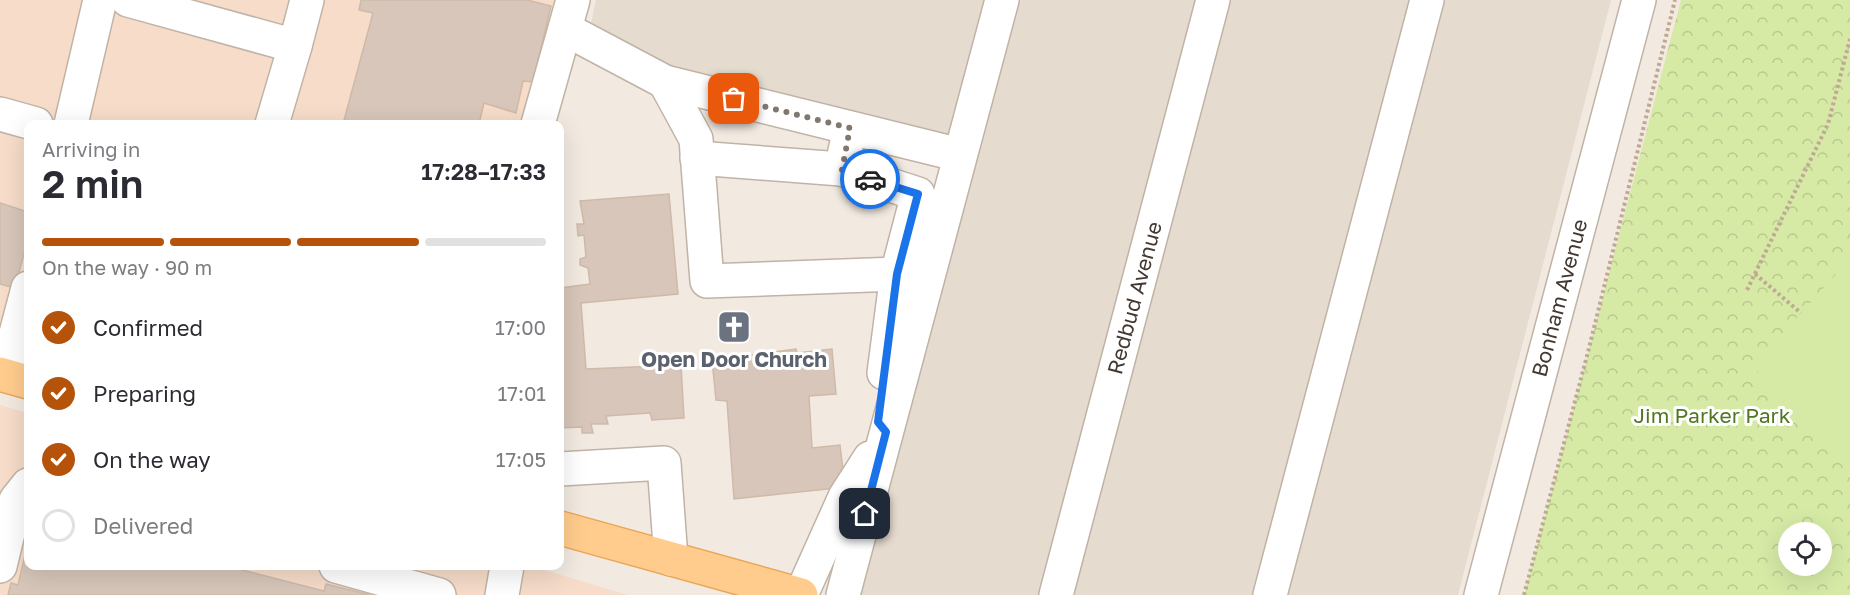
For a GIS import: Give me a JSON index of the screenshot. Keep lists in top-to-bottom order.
{
  "streets": {
    "street": ["Redbud Avenue", "Bonham Avenue"]
  },
  "parks": ["Jim Parker Park"],
  "places": {
    "church": ["Open Door Church"]
  },
  "page": {
    "heading": ["2 min", "Arriving in", "17:28–17:33"],
    "bar": "On the way · 90 m",
    "list": [
      ["Confirmed", "17:00"],
      ["Preparing", "17:01"],
      ["On the way", "17:05"],
      "Delivered"
    ]
  }
}
